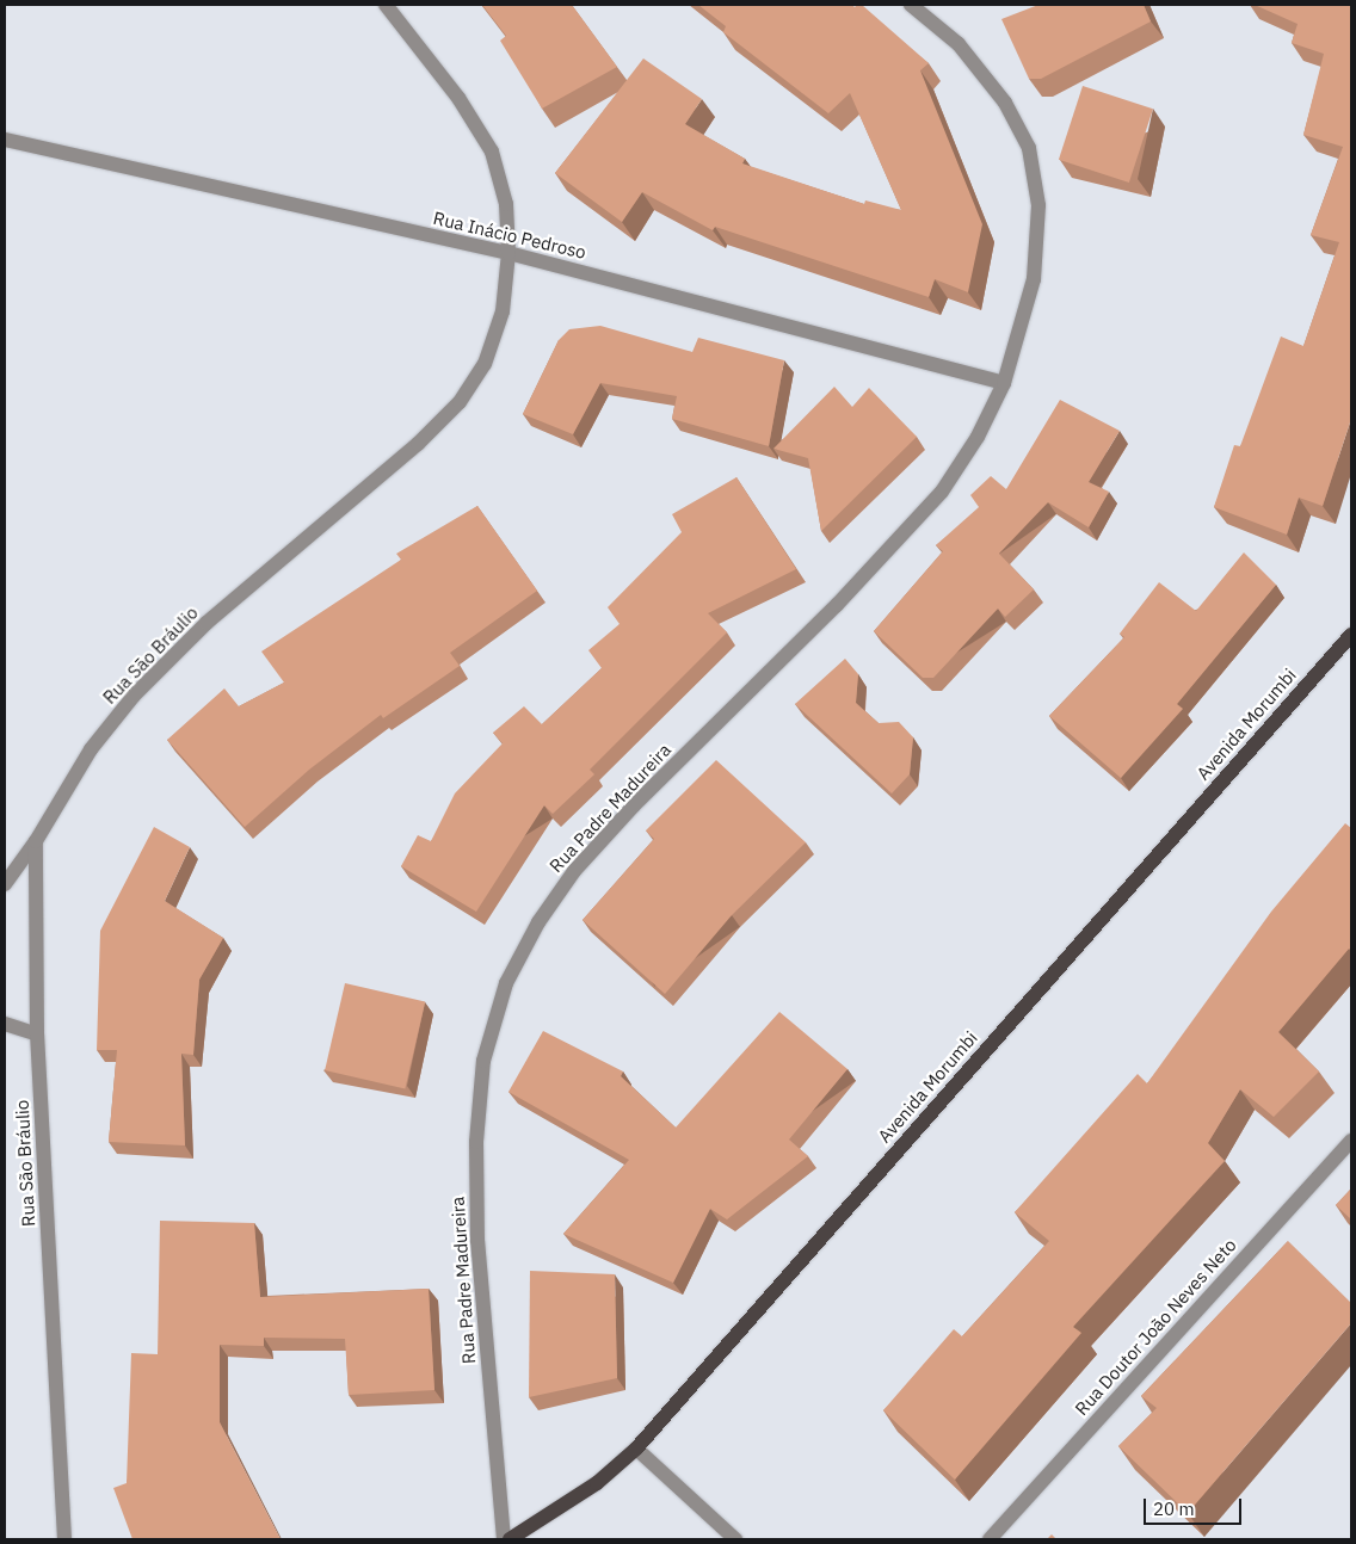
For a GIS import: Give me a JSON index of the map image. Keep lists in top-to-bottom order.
{
  "streets": {
    "main road": ["Avenida Morumbi"],
    "street": [
      "Rua Inácio Pedroso",
      "Rua São Bráulio",
      "Rua Padre Madureira",
      "Rua Doutor João Neves Neto"
    ]
  },
  "crossings": [
    ["Rua Inácio Pedroso", "Rua São Bráulio"],
    ["Rua Inácio Pedroso", "Rua Padre Madureira"]
  ],
  "scale_bar": "20 m"
}
